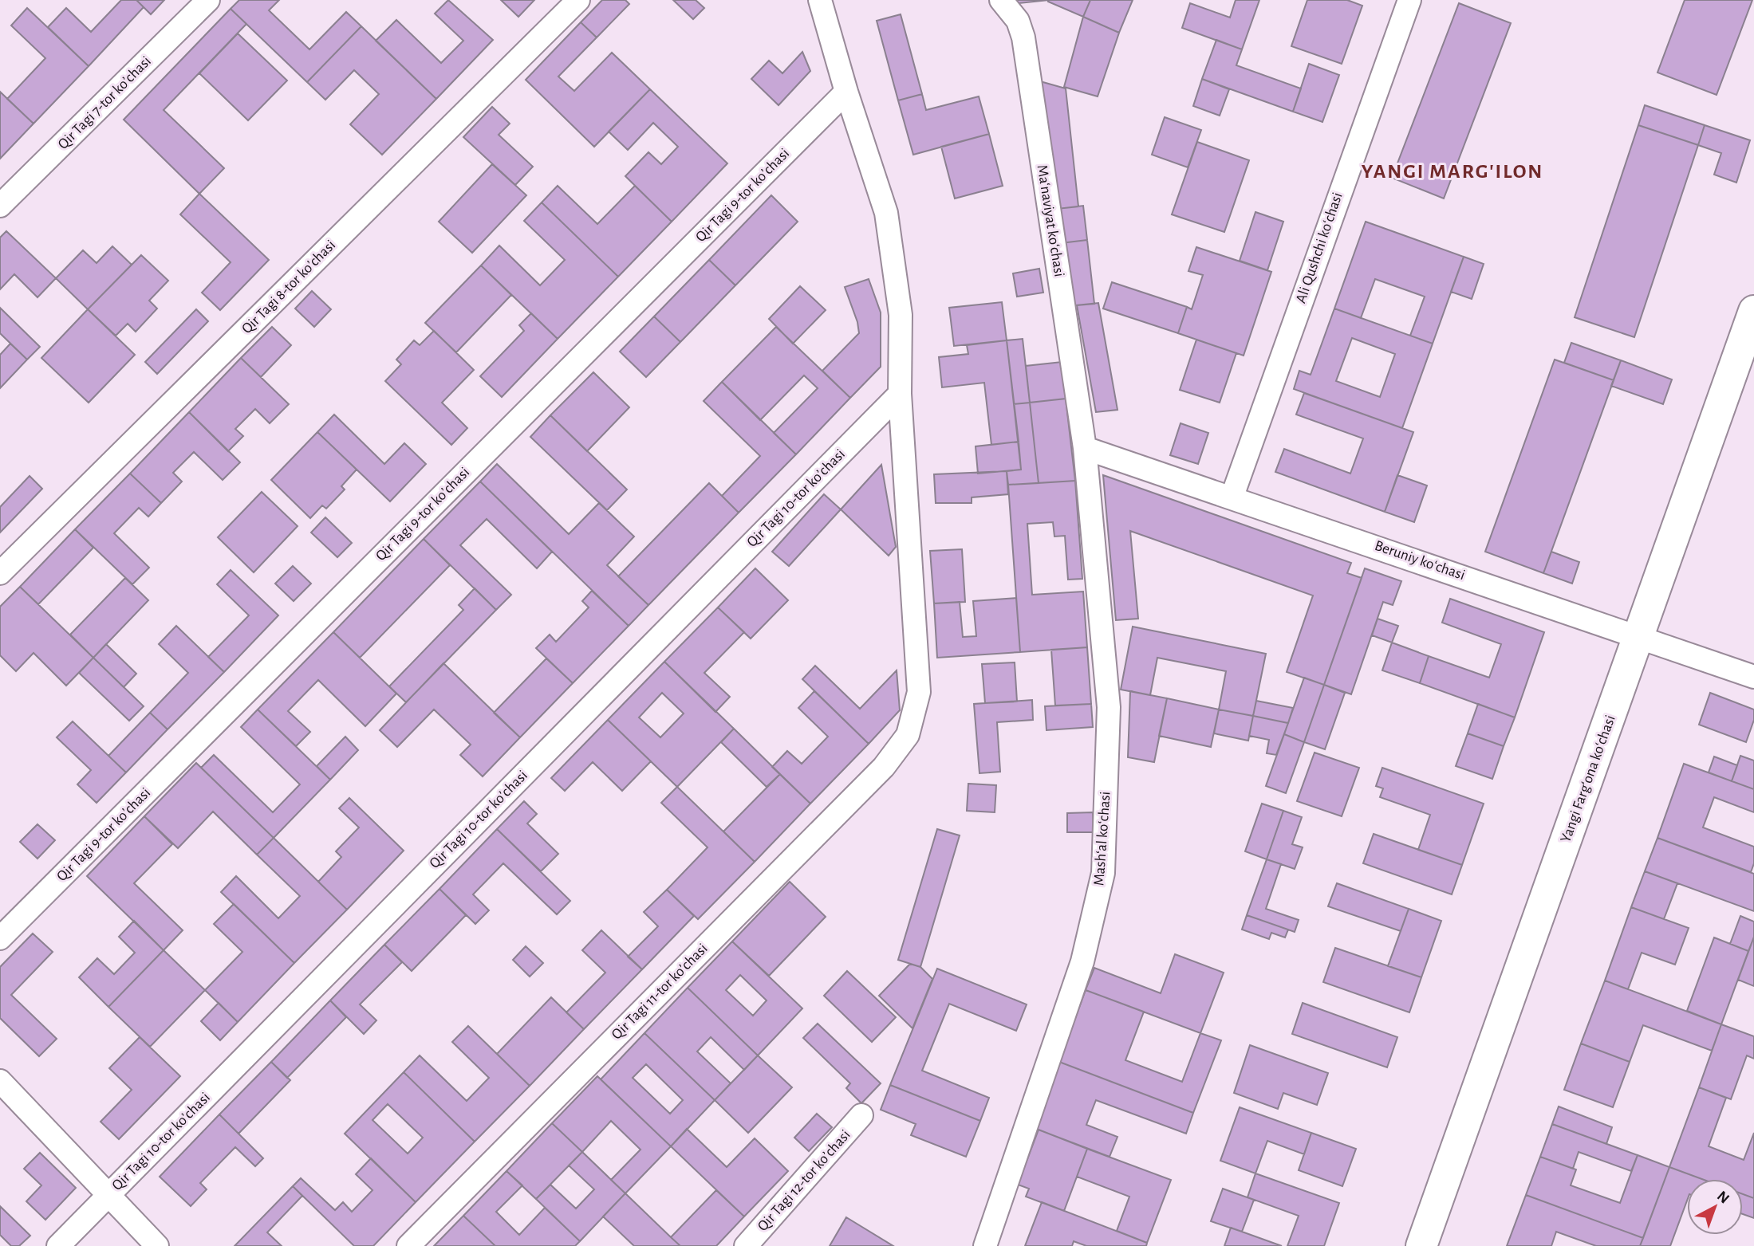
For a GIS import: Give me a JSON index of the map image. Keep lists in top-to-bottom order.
{
  "streets": {
    "main road": ["Yangi Fargʻona koʻchasi"],
    "street": [
      "Qir Tagi 7-tor koʼchasi",
      "Qir Tagi 9-tor koʼchasi",
      "Maʻnaviyat koʻchasi",
      "Ali Qushchi koʻchasi",
      "Qir Tagi 8-tor koʼchasi",
      "Qir Tagi 10-tor koʼchasi",
      "Beruniy koʻchasi",
      "Mashʻal koʻchasi",
      "Qir Tagi 11-tor koʼchasi",
      "Qir Tagi 12-tor koʼchasi"
    ]
  },
  "crossings": [
    ["Maʻnaviyat koʻchasi", "Beruniy koʻchasi"],
    ["Maʻnaviyat koʻchasi", "Mashʻal koʻchasi"],
    ["Ali Qushchi koʻchasi", "Beruniy koʻchasi"],
    ["Qir Tagi 10-tor koʼchasi", "Qir Tagi 11-tor koʼchasi"],
    ["Beruniy koʻchasi", "Yangi Fargʻona koʻchasi"],
    ["Beruniy koʻchasi", "Mashʻal koʻchasi"]
  ],
  "districts": ["YANGI MARG'ILON"],
  "north": "top right"
}
